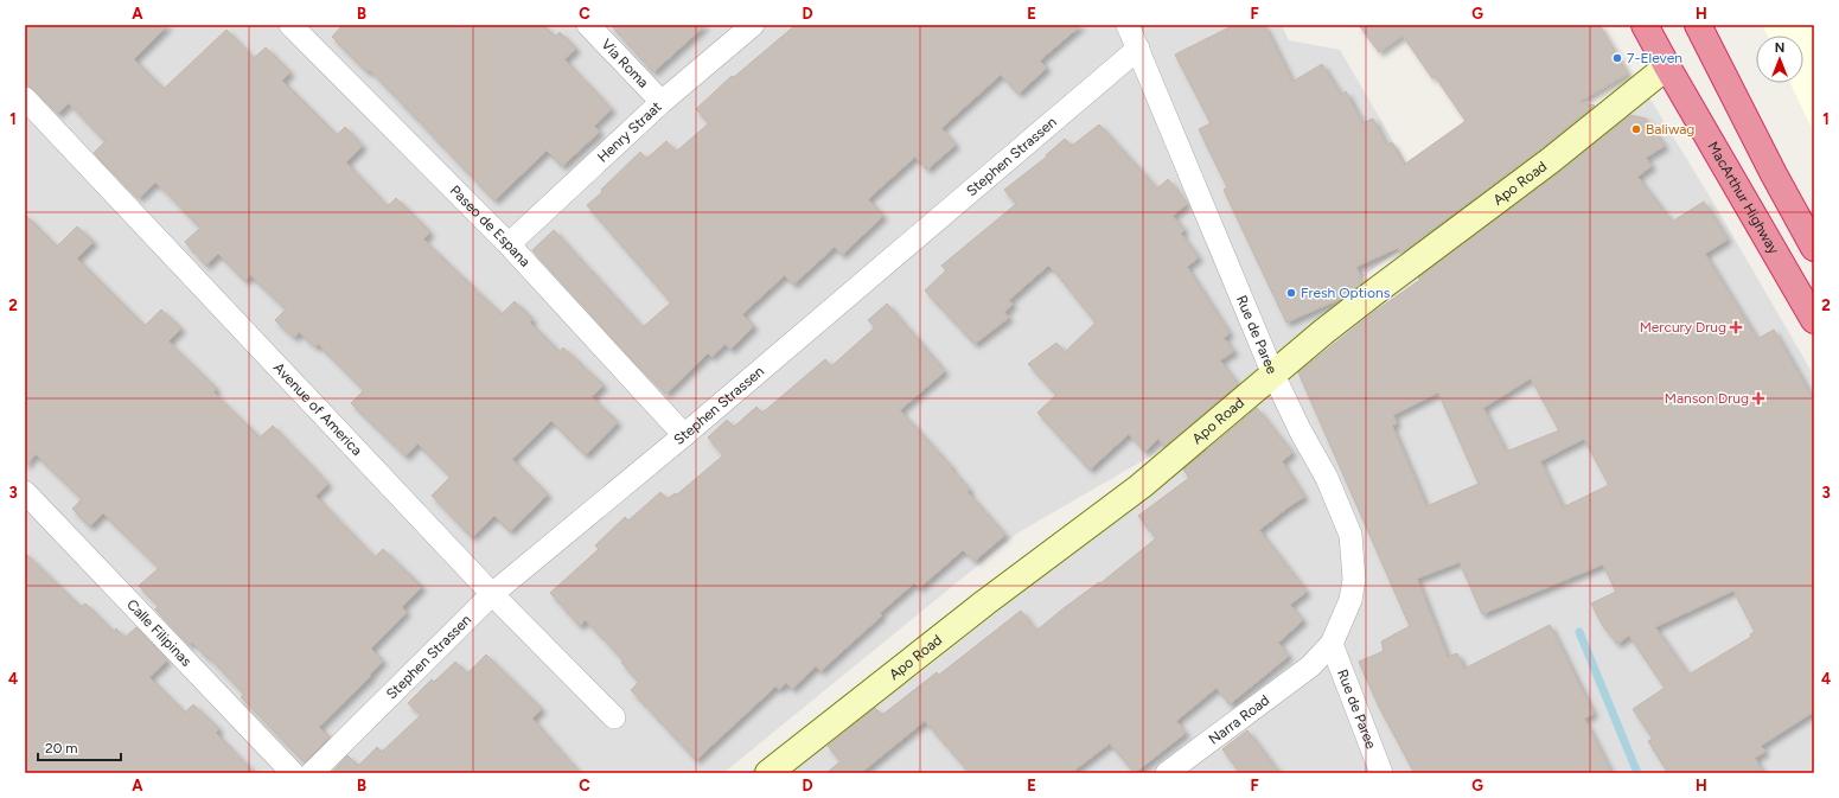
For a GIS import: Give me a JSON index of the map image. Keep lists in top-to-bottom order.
{
  "streets": {
    "highway": ["MacArthur Highway"],
    "street": [
      "Via Roma",
      "Henry Straat",
      "Stephen Strassen",
      "Apo Road",
      "Paseo de Espana",
      "Rue de Paree",
      "Avenue of America",
      "Calle Filipinas",
      "Narra Road"
    ]
  },
  "crossings": [
    ["Via Roma", "Henry Straat"],
    ["Henry Straat", "Paseo de Espana"],
    ["Stephen Strassen", "Paseo de Espana"],
    ["Stephen Strassen", "Rue de Paree"],
    ["Stephen Strassen", "Avenue of America"],
    ["Apo Road", "MacArthur Highway"],
    ["Apo Road", "Rue de Paree"],
    ["Rue de Paree", "Narra Road"]
  ],
  "places": {
    "other": ["7-Eleven", "Baliwag", "Fresh Options"],
    "health": ["Mercury Drug", "Manson Drug"]
  },
  "scale_bar": "20 m",
  "north": "top",
  "grid": {
    "columns": [
      "A",
      "B",
      "C",
      "D",
      "E",
      "F",
      "G",
      "H"
    ],
    "rows": [
      "1",
      "2",
      "3",
      "4"
    ]
  }
}
